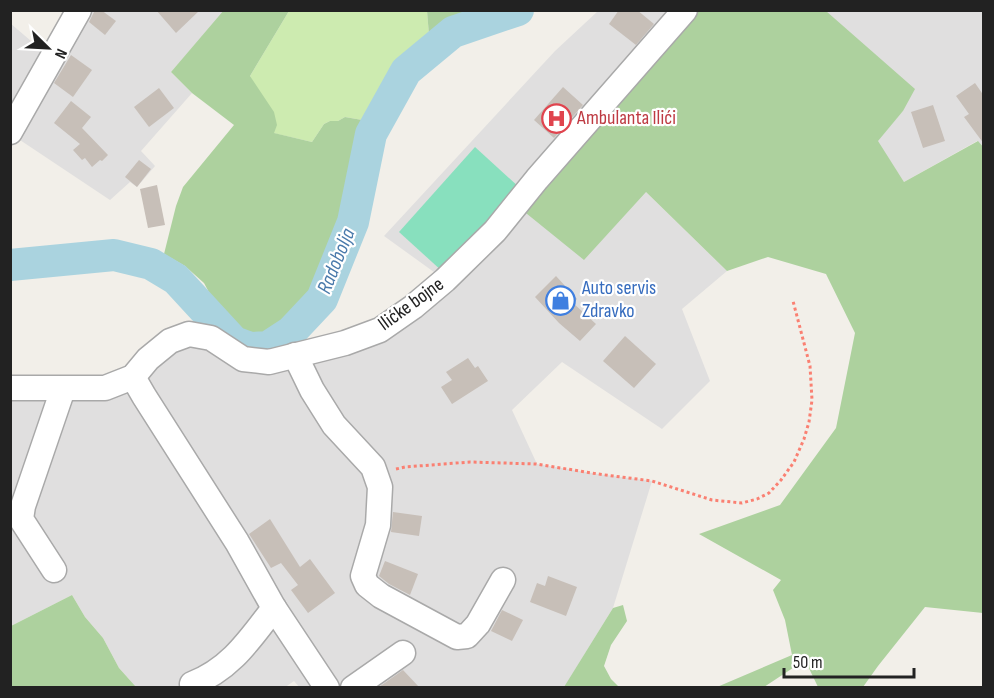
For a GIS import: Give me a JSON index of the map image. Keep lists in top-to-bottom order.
{
  "streets": {
    "street": ["Ilićke bojne"]
  },
  "water": ["Radobolja"],
  "places": {
    "hospital": ["Ambulanta Ilići"],
    "shop": ["Auto servis Zdravko"]
  },
  "scale_bar": "50 m",
  "north": "bottom right"
}
